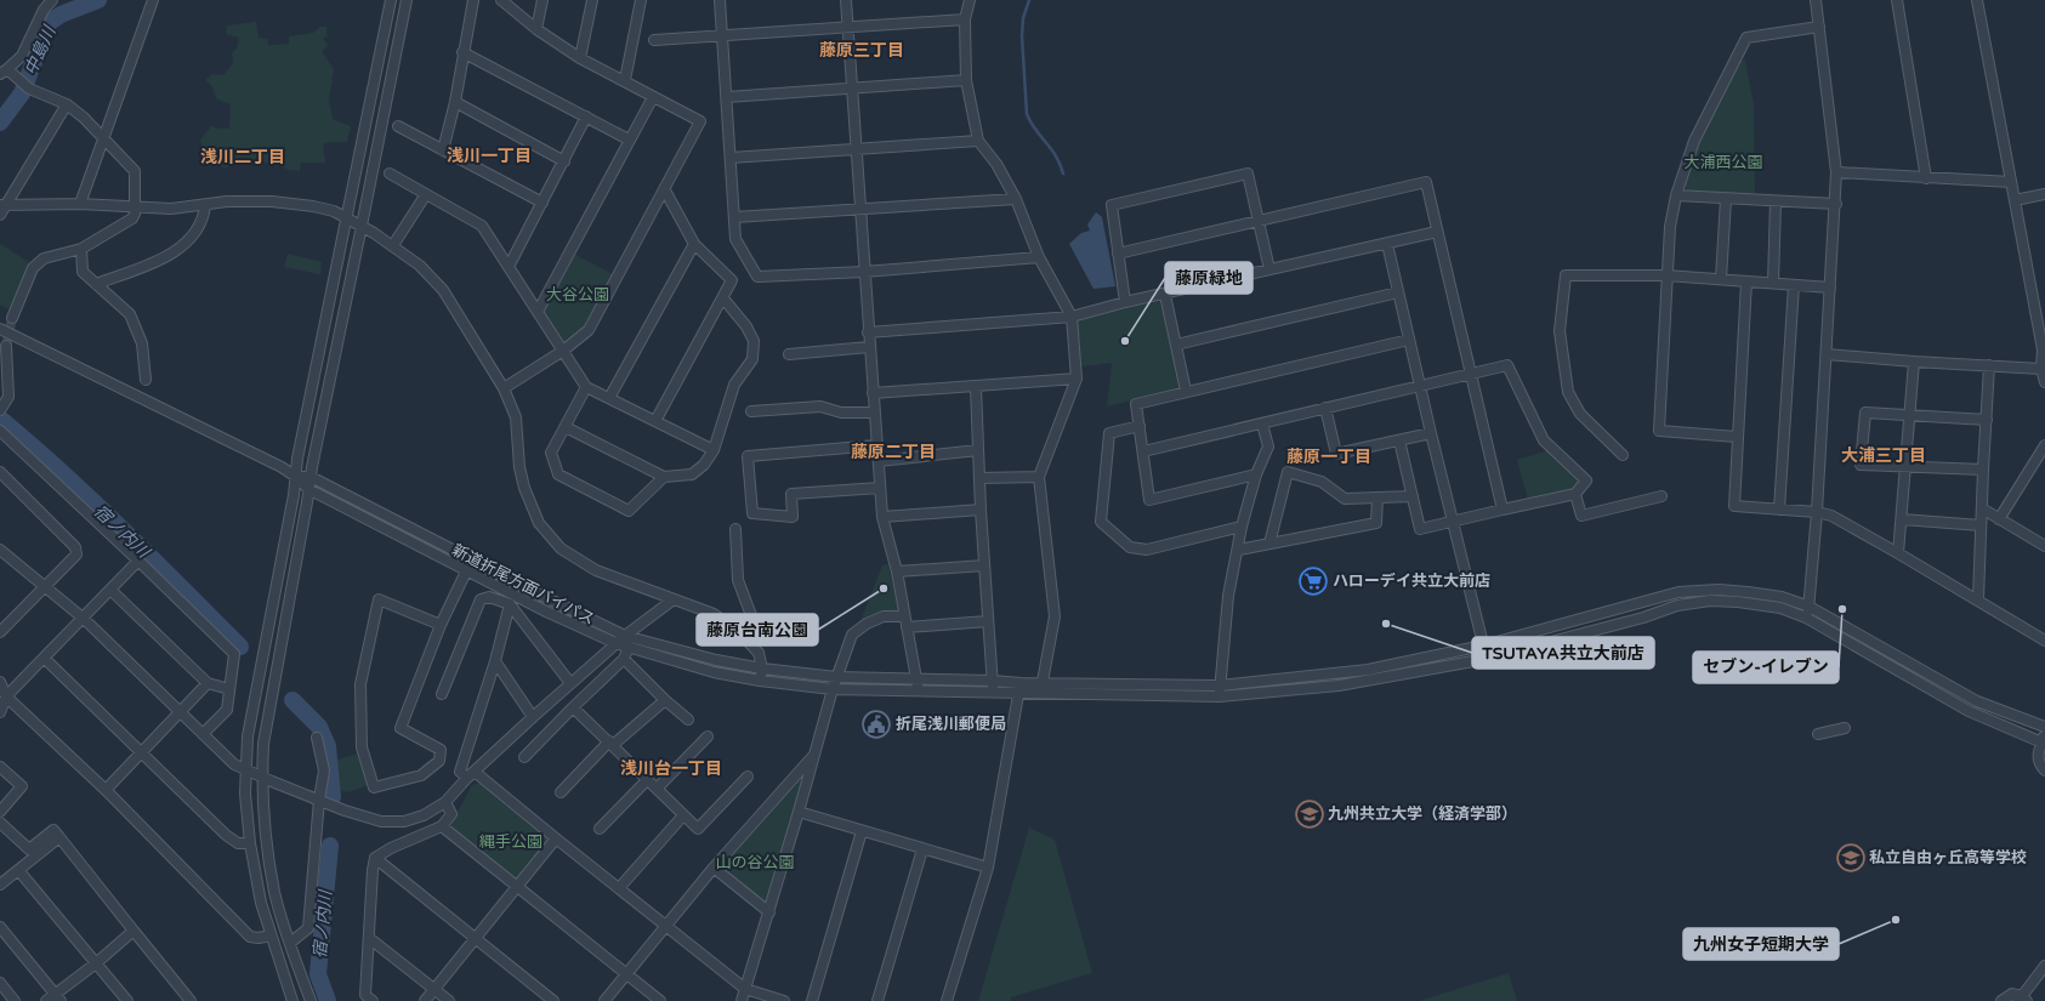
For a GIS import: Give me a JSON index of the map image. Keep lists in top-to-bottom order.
{
  "streets": {
    "street": ["新道折尾方面バイパス"]
  },
  "districts": [
    "藤原三丁目",
    "浅川一丁目",
    "浅川二丁目",
    "藤原二丁目",
    "大浦三丁目",
    "藤原一丁目",
    "浅川台一丁目"
  ],
  "water": ["中島川", "宿ノ内川"],
  "parks": [
    "大浦西公園",
    "大谷公園",
    "縄手公園",
    "山の谷公園"
  ],
  "places": {
    "other": [
      "藤原緑地",
      "藤原台南公園",
      "セブン-イレブン",
      "TSUTAYA共立大前店",
      "九州女子短期大学"
    ],
    "supermarket": ["ハローデイ共立大前店"],
    "public building": ["折尾浅川郵便局"],
    "school or university": ["九州共立大学（経済学部）", "私立自由ヶ丘高等学校"]
  }
}
